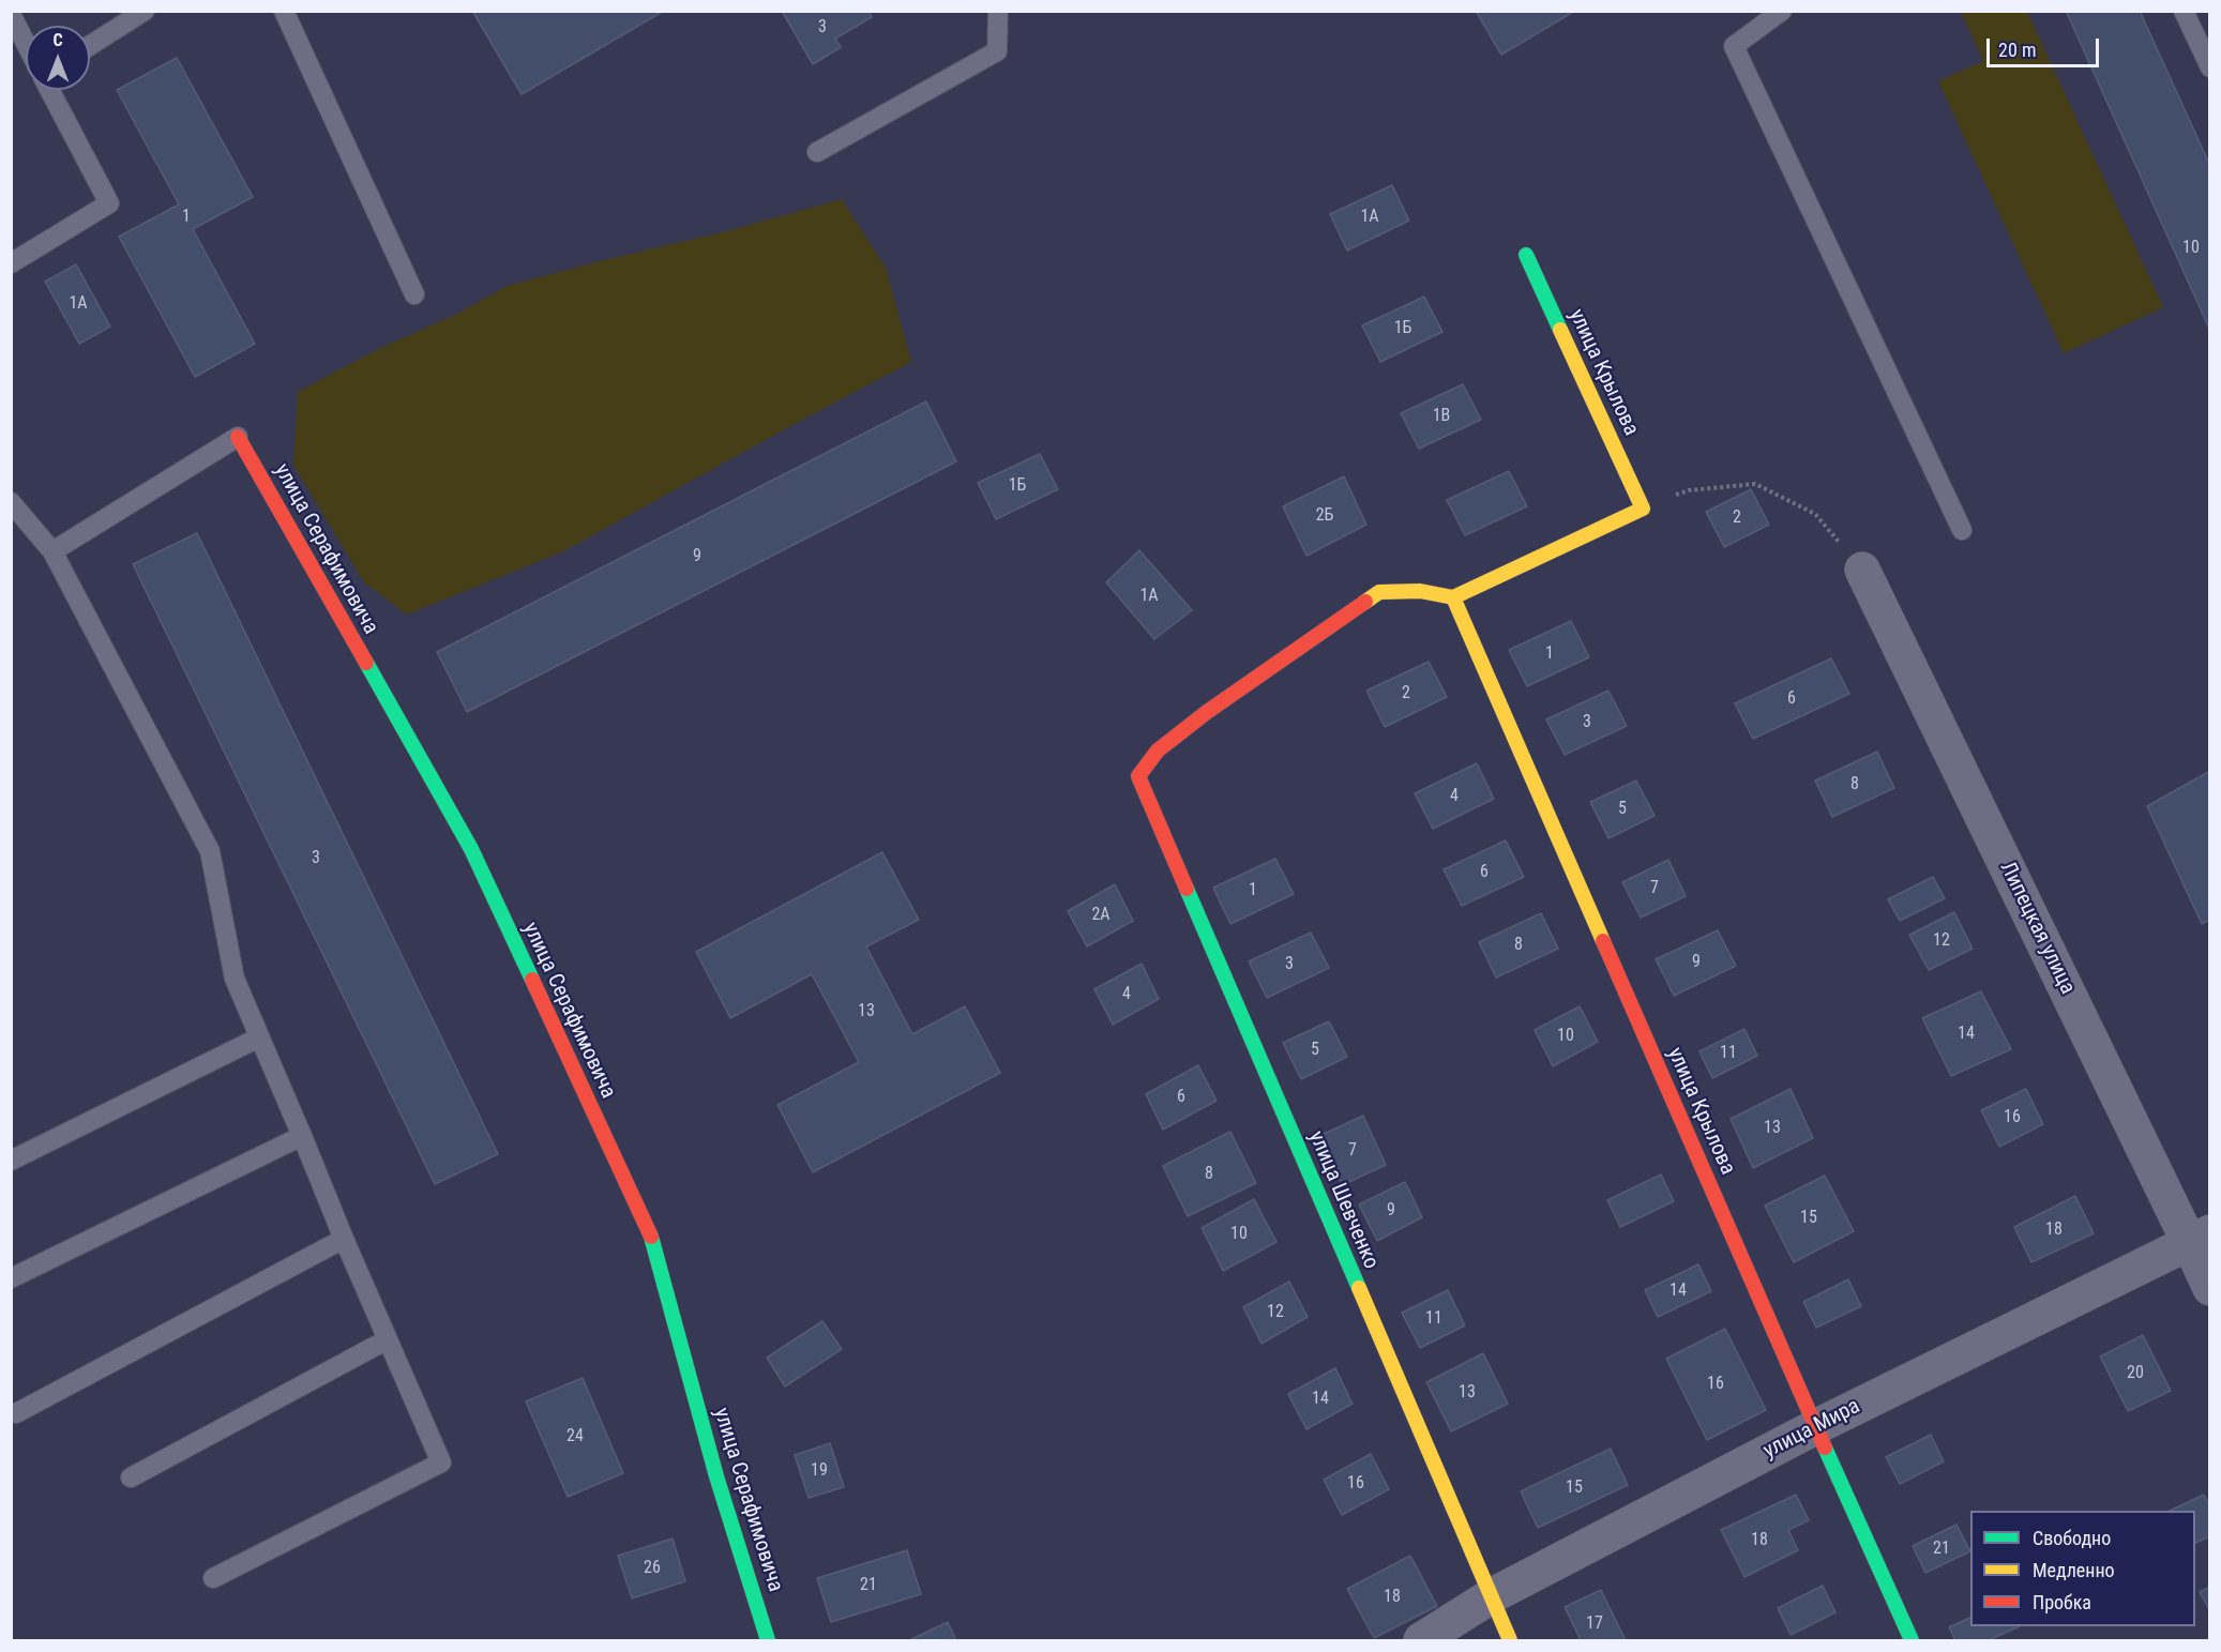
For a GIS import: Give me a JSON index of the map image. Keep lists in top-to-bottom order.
{
  "streets": {
    "street": [
      "улица Крылова",
      "улица Серафимовича",
      "Липецкая улица",
      "улица Шевченко",
      "улица Мира"
    ]
  },
  "crossings": [
    ["улица Крылова", "улица Шевченко"],
    ["улица Крылова", "улица Мира"],
    ["Липецкая улица", "улица Мира"],
    ["улица Шевченко", "улица Мира"]
  ],
  "house_numbers": [
    "3",
    "1",
    "1А",
    "10",
    "1А",
    "1Б",
    "1В",
    "1Б",
    "2Б",
    "2",
    "9",
    "1А",
    "1",
    "2",
    "6",
    "3",
    "8",
    "4",
    "5",
    "3",
    "6",
    "7",
    "1",
    "2А",
    "12",
    "8",
    "9",
    "3",
    "4",
    "13",
    "14",
    "10",
    "5",
    "11",
    "6",
    "16",
    "13",
    "7",
    "8",
    "9",
    "15",
    "18",
    "10",
    "14",
    "12",
    "11",
    "20",
    "16",
    "13",
    "14",
    "24",
    "19",
    "16",
    "15",
    "18",
    "21",
    "26",
    "21",
    "18",
    "17"
  ],
  "legend": ["Свободно", "Медленно", "Пробка"],
  "scale_bar": "20 m",
  "north": "top"
}
